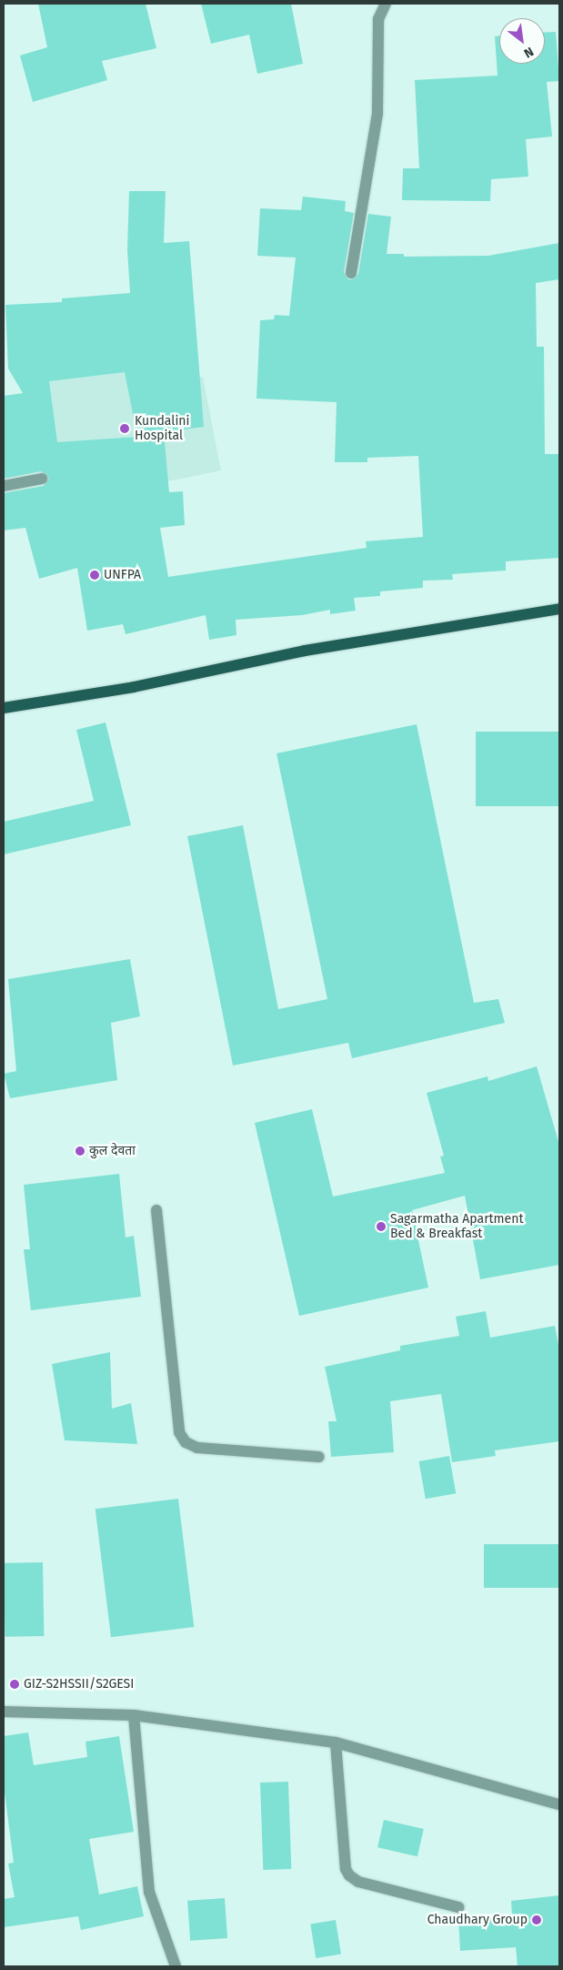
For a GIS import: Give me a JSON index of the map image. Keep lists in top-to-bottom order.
{
  "places": [
    "Kundalini Hospital",
    "UNFPA",
    "कुल देवता",
    "Sagarmatha Apartment Bed & Breakfast",
    "GIZ-S2HSSII/S2GESI",
    "Chaudhary Group"
  ],
  "north": "bottom right"
}
